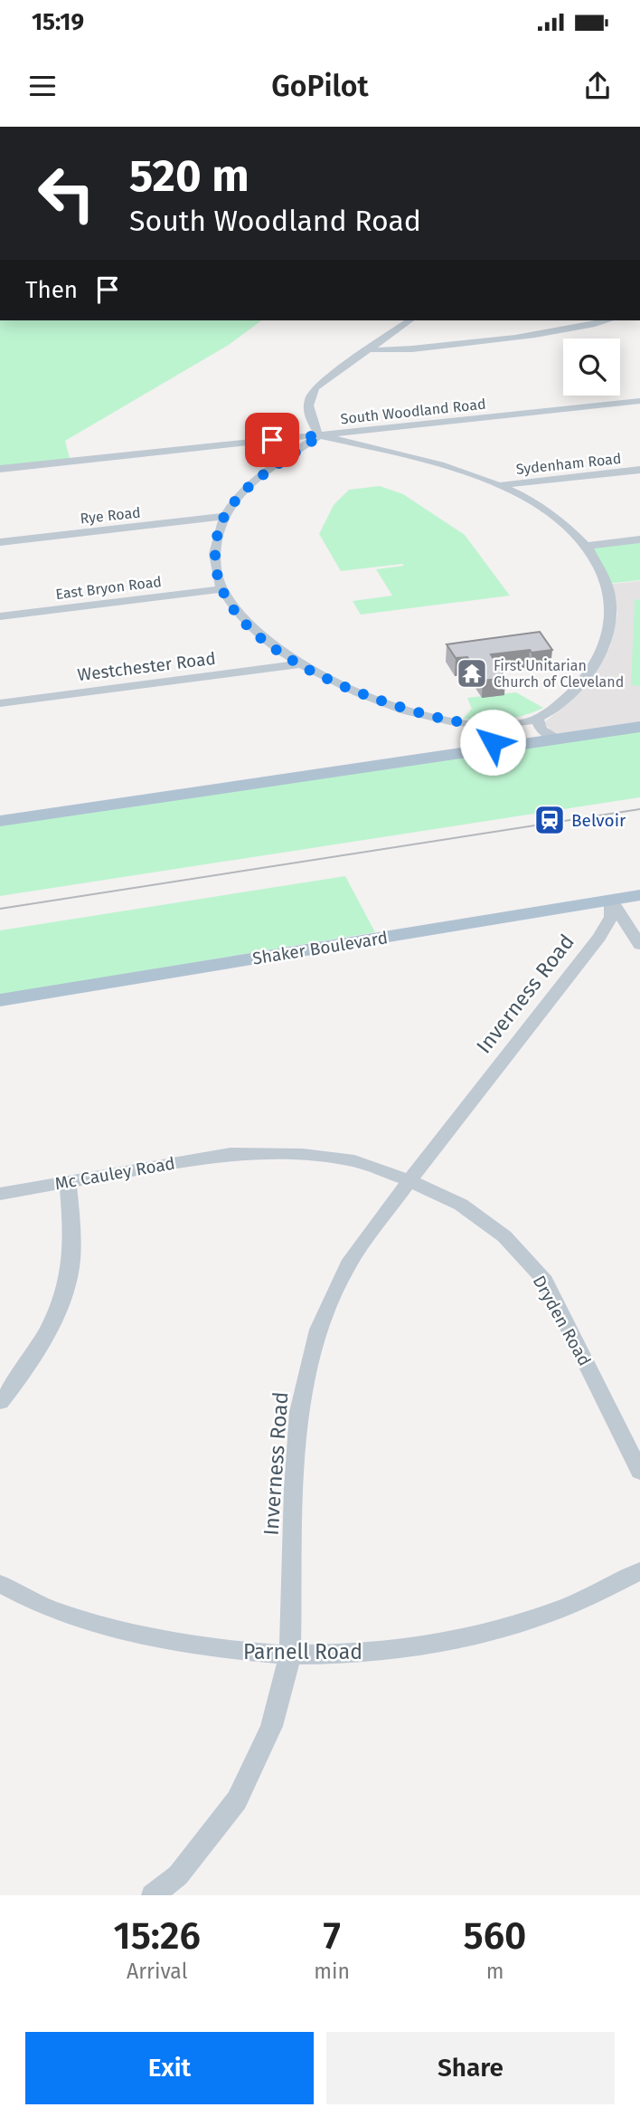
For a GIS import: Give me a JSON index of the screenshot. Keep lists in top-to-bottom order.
{
  "streets": {
    "main road": ["Shaker Boulevard"],
    "street": [
      "South Woodland Road",
      "Sydenham Road",
      "Rye Road",
      "East Bryon Road",
      "Westchester Road",
      "Inverness Road",
      "Mc Cauley Road",
      "Dryden Road",
      "Parnell Road"
    ]
  },
  "crossings": [
    ["Shaker Boulevard", "Inverness Road"],
    ["Inverness Road", "Dryden Road"],
    ["Inverness Road", "Parnell Road"],
    ["Mc Cauley Road", "Dryden Road"]
  ],
  "places": {
    "temple": ["First Unitarian Church of Cleveland"],
    "station": ["Belvoir"]
  },
  "page": {
    "status": "15:19",
    "header": "GoPilot",
    "turn": ["520 m", "South Woodland Road"],
    "then": "Then",
    "eta": [
      "15:26",
      "Arrival",
      "7",
      "min",
      "560",
      "m"
    ],
    "buttons": ["Exit", "Share"]
  }
}
